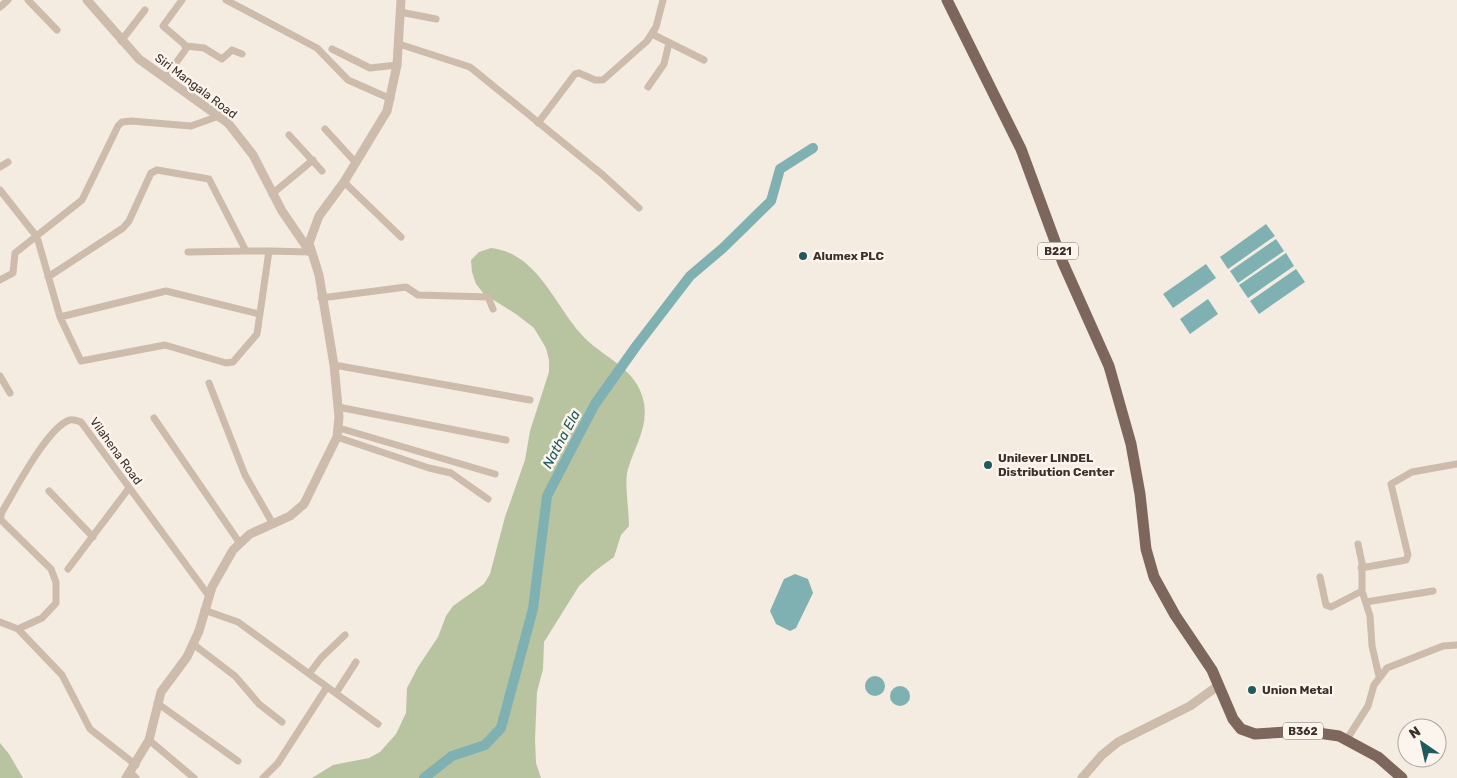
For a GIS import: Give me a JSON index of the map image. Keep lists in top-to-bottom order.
{
  "streets": {
    "main road": ["B221", "B362"],
    "street": ["Siri Mangala Road", "Vilahena Road"]
  },
  "crossings": [
    ["B221", "B362"]
  ],
  "water": ["Natha Ela"],
  "places": ["Alumex PLC", "Unilever LINDEL Distribution Center", "Union Metal"],
  "north": "top left"
}
